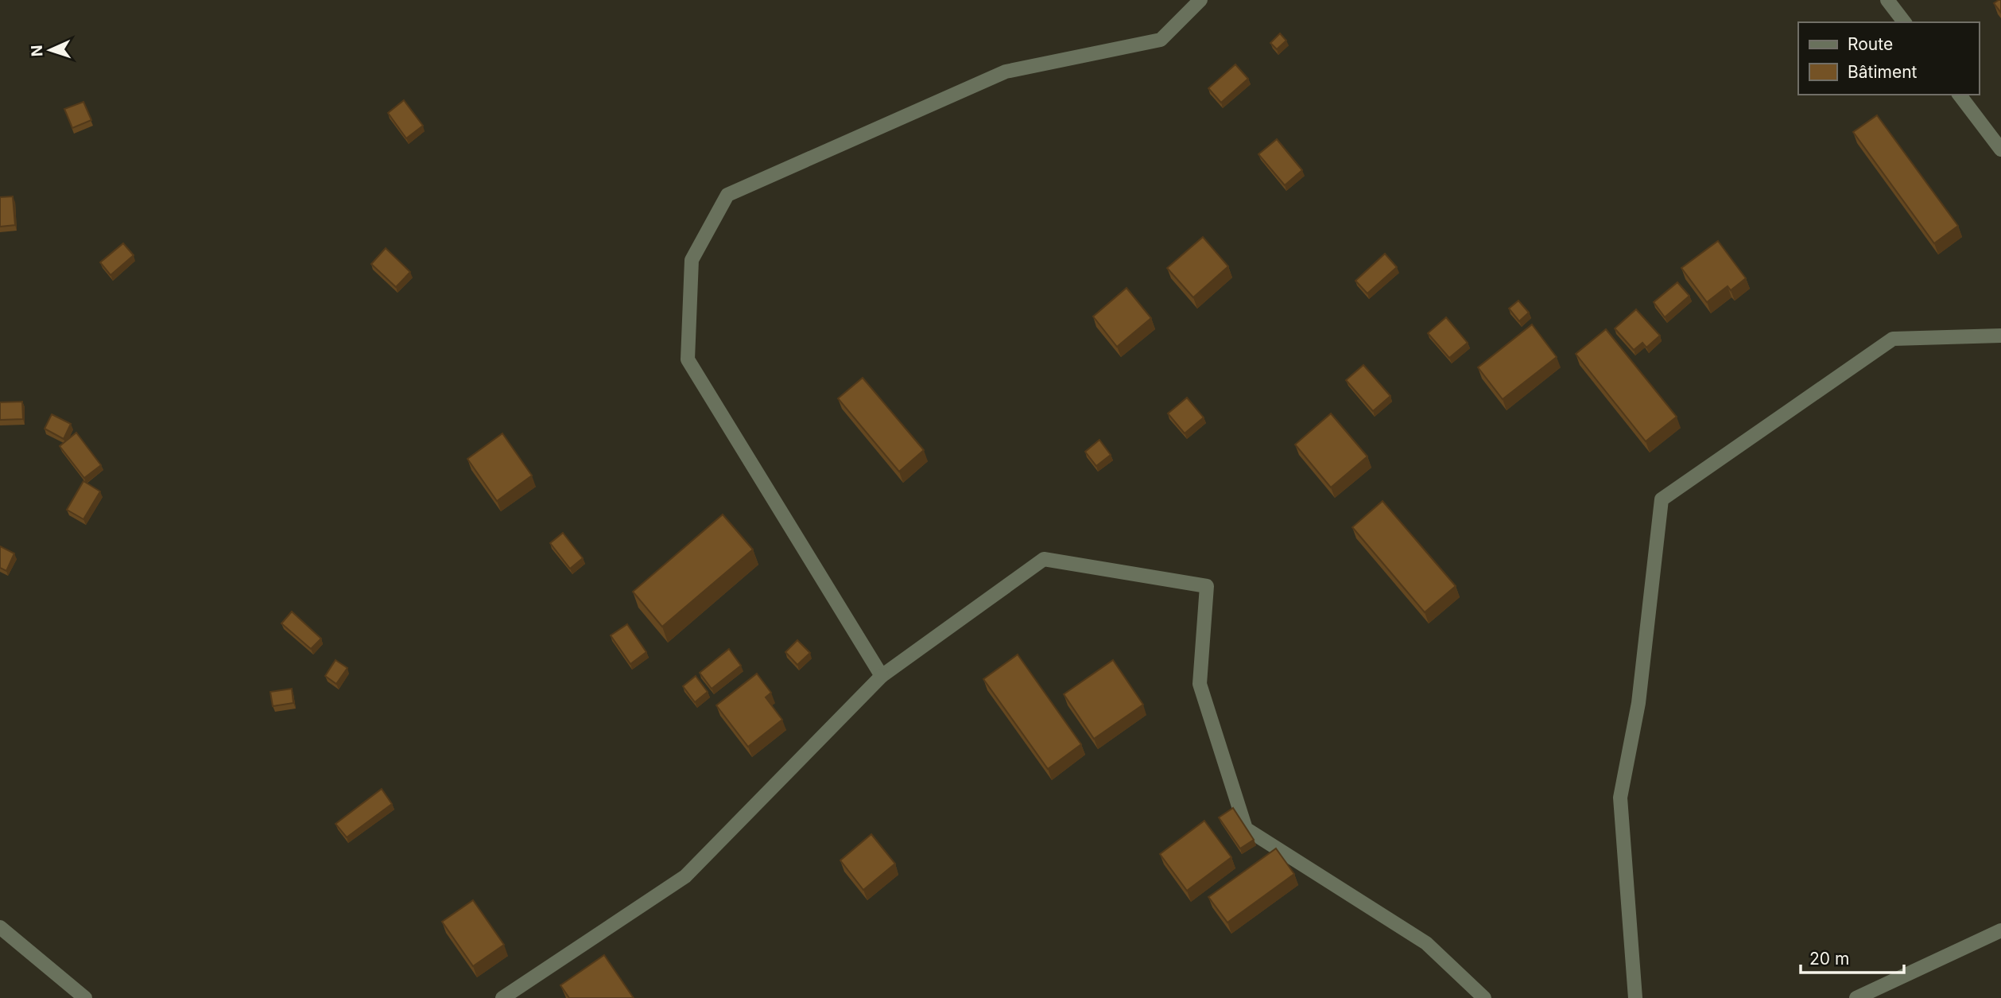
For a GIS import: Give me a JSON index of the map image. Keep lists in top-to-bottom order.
{
  "legend": ["Route", "Bâtiment"],
  "scale_bar": "20 m",
  "north": "left"
}
